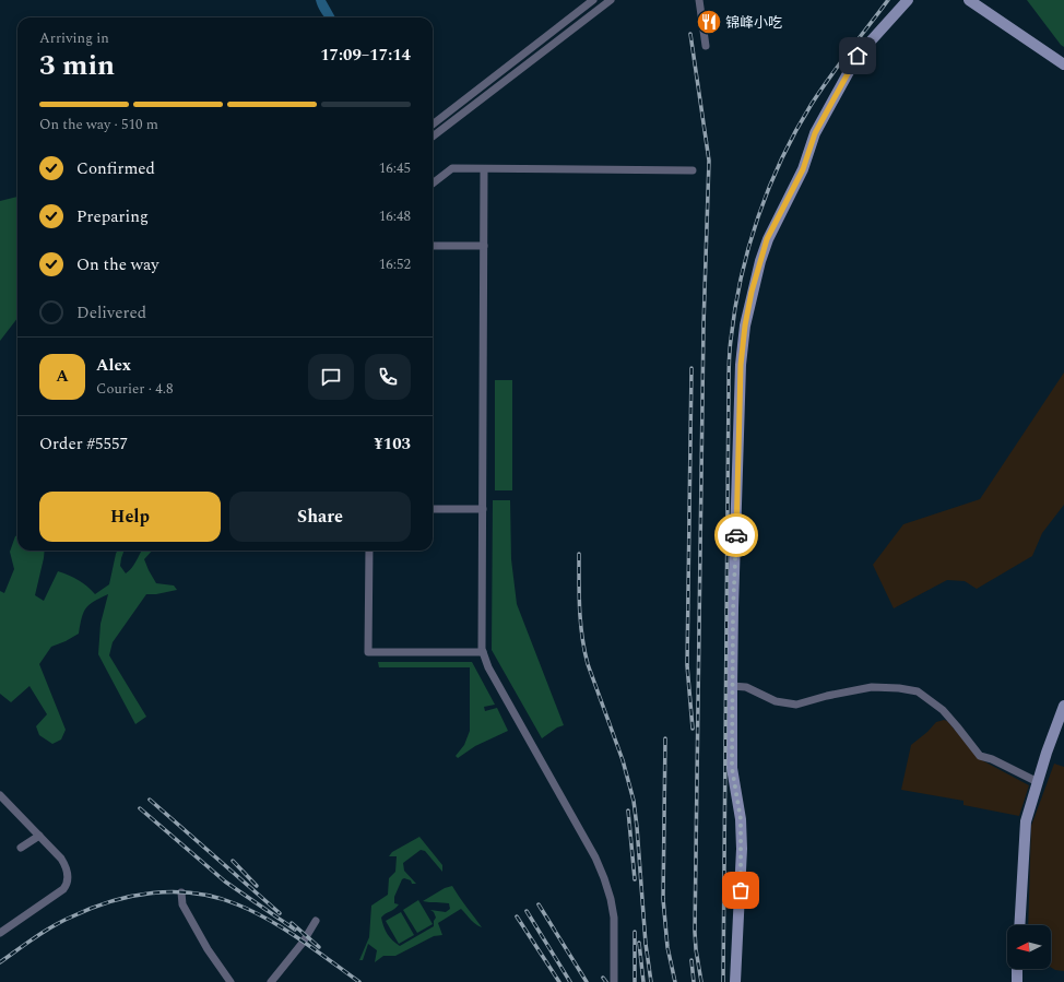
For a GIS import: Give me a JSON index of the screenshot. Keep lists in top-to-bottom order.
{
  "places": {
    "restaurant": ["锦峰小吃"]
  },
  "north": "left",
  "page": {
    "heading": ["3 min", "Arriving in", "17:09–17:14"],
    "panel": [
      "Alex",
      "Courier · 4.8",
      "Order #5557",
      "¥103"
    ],
    "bar": "On the way · 510 m",
    "list": [
      ["Confirmed", "16:45"],
      ["Preparing", "16:48"],
      ["On the way", "16:52"],
      "Delivered"
    ],
    "round": "A",
    "buttons": ["Help", "Share"]
  }
}
